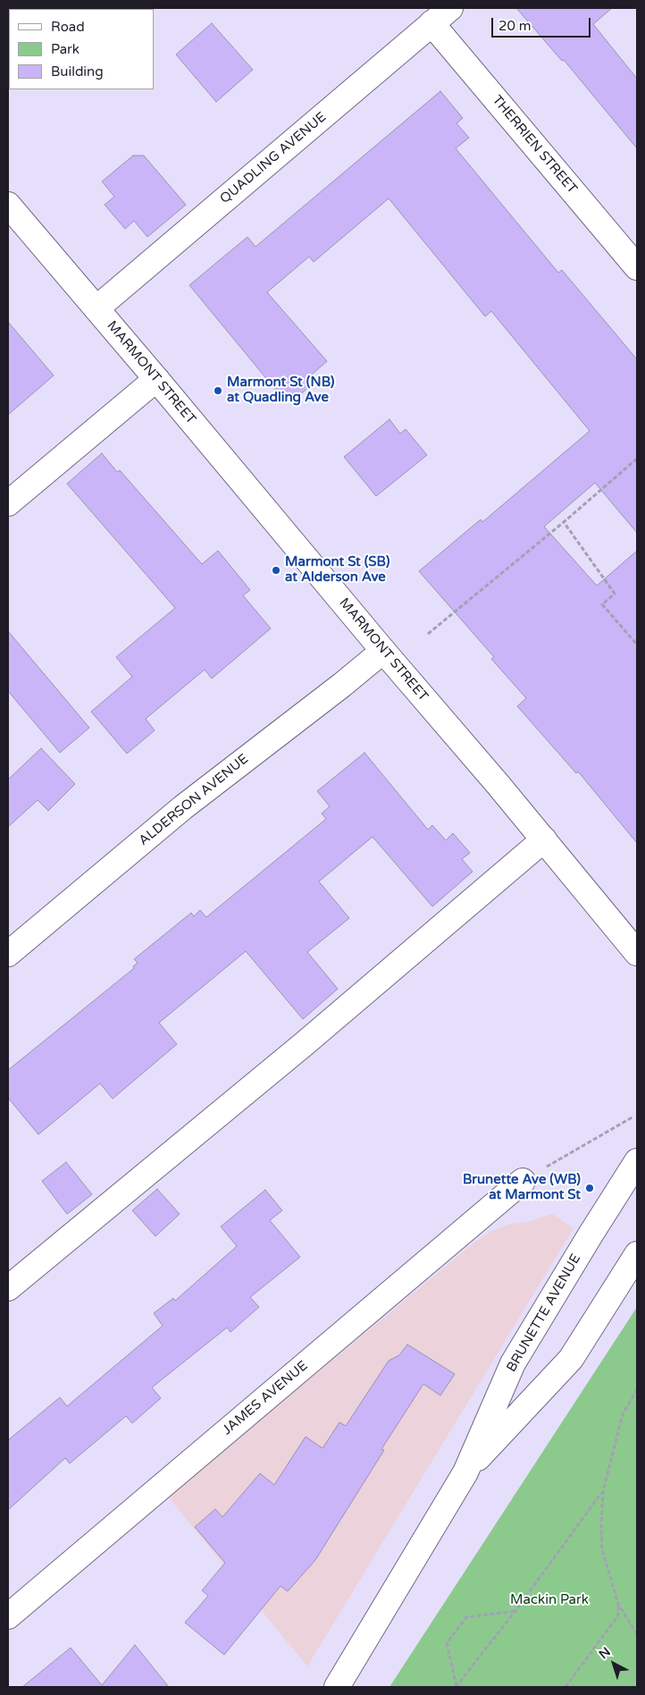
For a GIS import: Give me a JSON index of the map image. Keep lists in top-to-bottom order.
{
  "streets": {
    "street": [
      "THERRIEN STREET",
      "QUADLING AVENUE",
      "MARMONT STREET",
      "ALDERSON AVENUE",
      "BRUNETTE AVENUE",
      "JAMES AVENUE"
    ]
  },
  "crossings": [
    ["THERRIEN STREET", "QUADLING AVENUE"],
    ["QUADLING AVENUE", "MARMONT STREET"],
    ["MARMONT STREET", "ALDERSON AVENUE"]
  ],
  "parks": ["Mackin Park"],
  "places": ["Marmont St (NB) at Quadling Ave", "Marmont St (SB) at Alderson Ave", "Brunette Ave (WB) at Marmont St"],
  "legend": ["Road", "Park", "Building"],
  "scale_bar": "20 m",
  "north": "top left"
}
